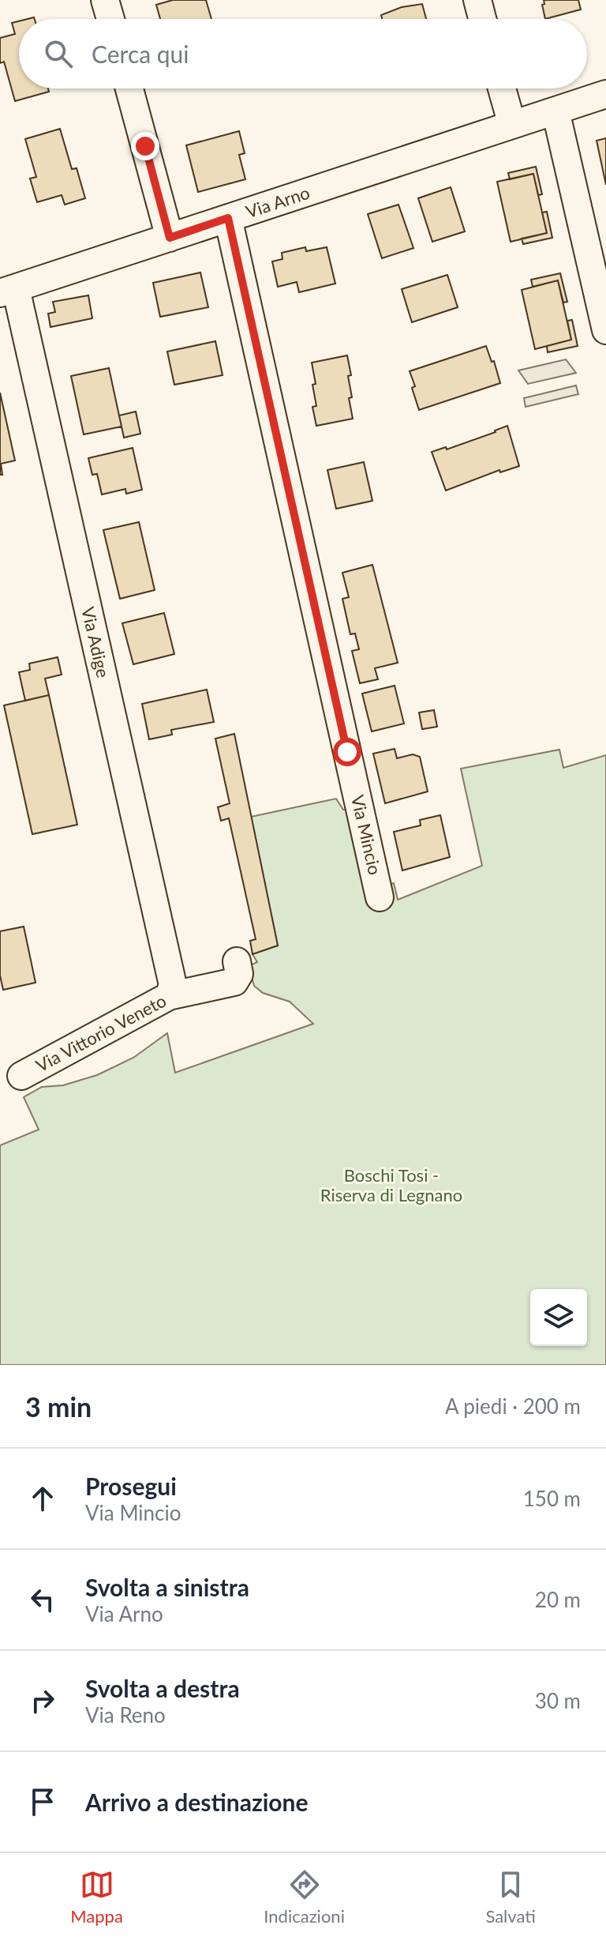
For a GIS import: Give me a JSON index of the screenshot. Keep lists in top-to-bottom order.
{
  "streets": {
    "street": [
      "Via Arno",
      "Via Adige",
      "Via Mincio",
      "Via Vittorio Veneto"
    ]
  },
  "crossings": [
    ["Via Arno", "Via Adige"],
    ["Via Arno", "Via Mincio"],
    ["Via Adige", "Via Vittorio Veneto"]
  ],
  "parks": ["Boschi Tosi - Riserva di Legnano"],
  "page": {
    "search": "Cerca qui",
    "heading": ["3 min", "A piedi · 200 m"],
    "list": [
      ["Prosegui", "Via Mincio", "150 m"],
      ["Svolta a sinistra", "Via Arno", "20 m"],
      ["Svolta a destra", "Via Reno", "30 m"],
      "Arrivo a destinazione"
    ],
    "nav": ["Mappa", "Indicazioni", "Salvati"]
  }
}
